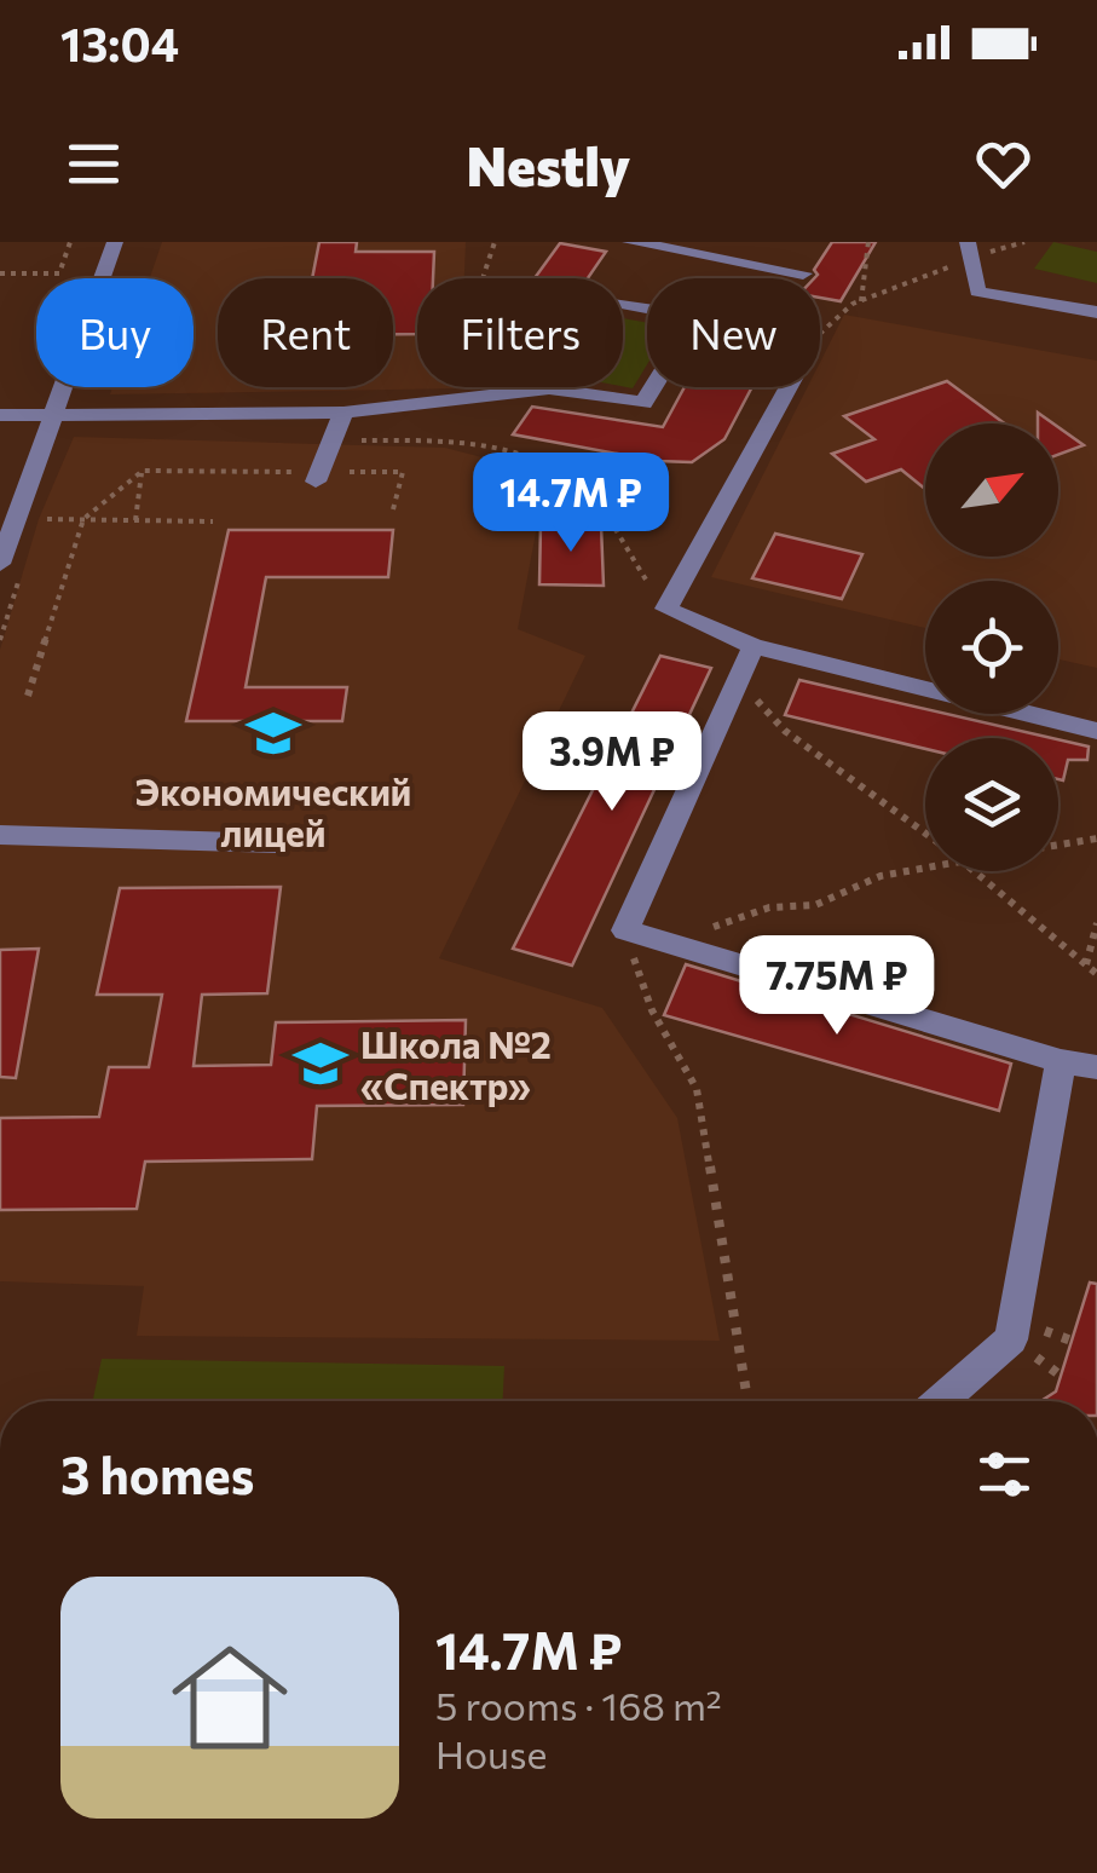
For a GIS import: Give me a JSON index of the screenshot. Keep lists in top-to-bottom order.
{
  "places": {
    "school or university": ["Экономический лицей", "Школа №2 «Спектр»"]
  },
  "north": "top right",
  "page": {
    "status": "13:04",
    "header": "Nestly",
    "chip": [
      "Buy",
      "Rent",
      "Filters",
      "New"
    ],
    "price": ["14.7M ₽", "3.9M ₽", "7.75M ₽"],
    "heading": "3 homes",
    "list": [
      {
        "name": "14.7M ₽",
        "note": "5 rooms · 168 m² · House"
      }
    ]
  }
}
